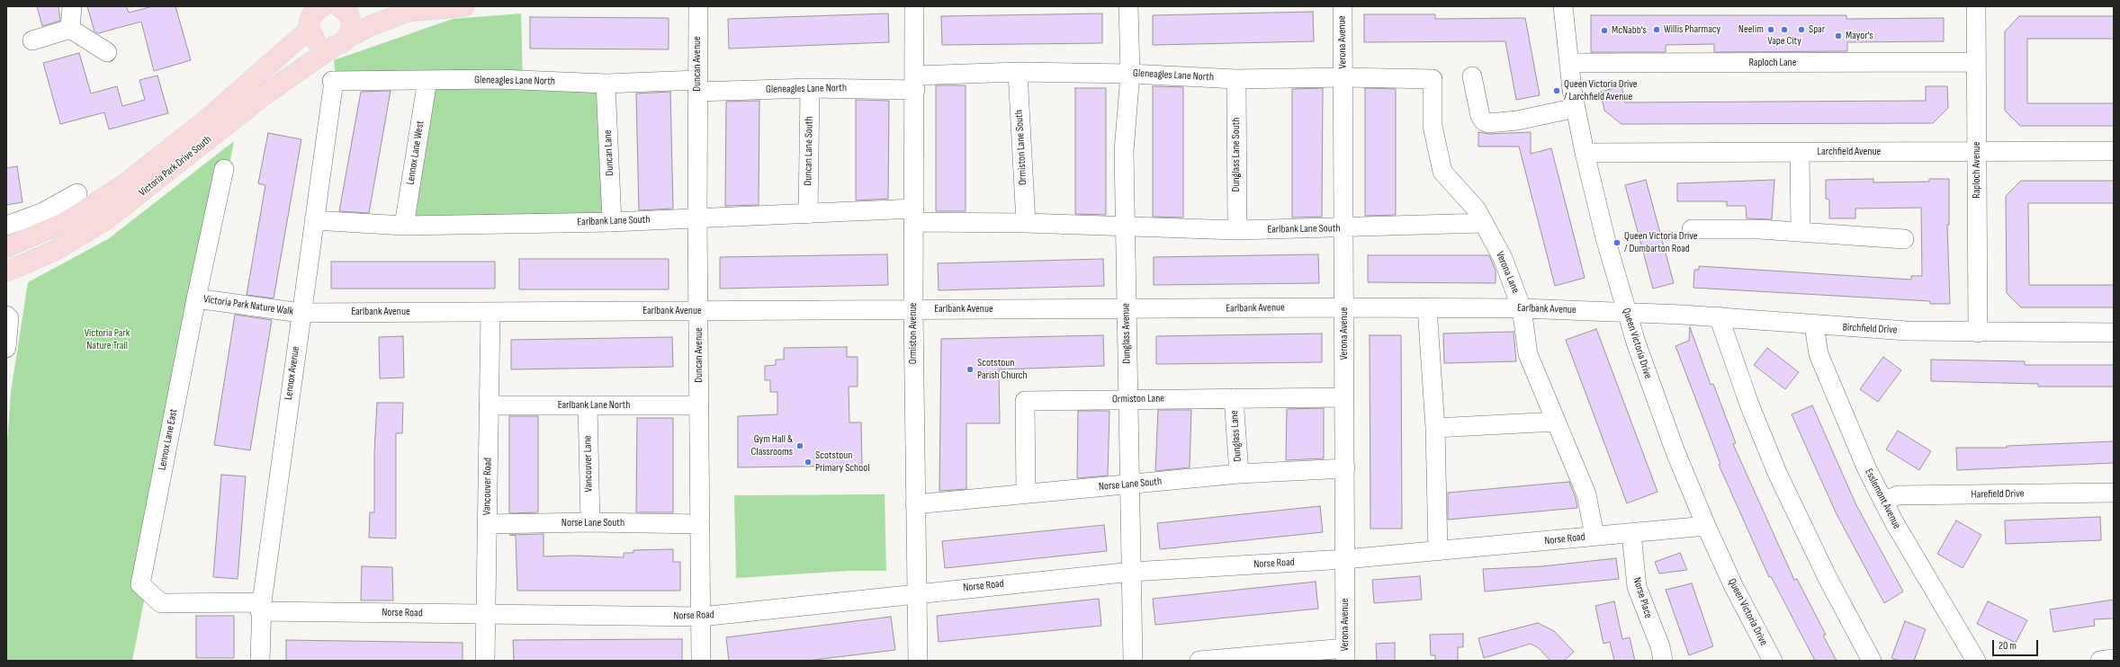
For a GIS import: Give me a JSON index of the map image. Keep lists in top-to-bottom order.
{
  "streets": {
    "main road": ["Victoria Park Drive South"],
    "street": [
      "Verona Avenue",
      "Raploch Lane",
      "Duncan Avenue",
      "Gleneagles Lane North",
      "Ormiston Lane South",
      "Duncan Lane South",
      "Larchfield Avenue",
      "Lennox Lane West",
      "Duncan Lane",
      "Dunglass Lane South",
      "Raploch Avenue",
      "Earlbank Lane South",
      "Verona Lane",
      "Victoria Park Nature Walk",
      "Earlbank Avenue",
      "Birchfield Drive",
      "Ormiston Avenue",
      "Dunglass Avenue",
      "Queen Victoria Drive",
      "Lennox Avenue",
      "Ormiston Lane",
      "Earlbank Lane North",
      "Dunglass Lane",
      "Lennox Lane East",
      "Vancouver Lane",
      "Norse Lane South",
      "Vancouver Road",
      "Harefield Drive",
      "Esslemont Avenue",
      "Norse Road",
      "Norse Place"
    ]
  },
  "crossings": [
    ["Verona Avenue", "Gleneagles Lane North"],
    ["Verona Avenue", "Earlbank Lane South"],
    ["Verona Avenue", "Earlbank Avenue"],
    ["Verona Avenue", "Ormiston Lane"],
    ["Verona Avenue", "Norse Lane South"],
    ["Verona Avenue", "Norse Road"],
    ["Raploch Lane", "Raploch Avenue"],
    ["Raploch Lane", "Queen Victoria Drive"],
    ["Duncan Avenue", "Gleneagles Lane North"],
    ["Duncan Avenue", "Earlbank Lane South"],
    ["Duncan Avenue", "Earlbank Avenue"],
    ["Duncan Avenue", "Earlbank Lane North"],
    ["Duncan Avenue", "Norse Lane South"],
    ["Duncan Avenue", "Norse Road"],
    ["Gleneagles Lane North", "Ormiston Lane South"],
    ["Gleneagles Lane North", "Duncan Lane South"],
    ["Gleneagles Lane North", "Lennox Lane West"],
    ["Gleneagles Lane North", "Duncan Lane"],
    ["Gleneagles Lane North", "Dunglass Lane South"],
    ["Gleneagles Lane North", "Verona Lane"],
    ["Gleneagles Lane North", "Ormiston Avenue"],
    ["Gleneagles Lane North", "Dunglass Avenue"],
    ["Gleneagles Lane North", "Lennox Avenue"],
    ["Ormiston Lane South", "Earlbank Lane South"],
    ["Duncan Lane South", "Earlbank Lane South"],
    ["Larchfield Avenue", "Raploch Avenue"],
    ["Larchfield Avenue", "Queen Victoria Drive"],
    ["Lennox Lane West", "Earlbank Lane South"],
    ["Duncan Lane", "Earlbank Lane South"],
    ["Dunglass Lane South", "Earlbank Lane South"],
    ["Raploch Avenue", "Birchfield Drive"],
    ["Earlbank Lane South", "Verona Lane"],
    ["Earlbank Lane South", "Ormiston Avenue"],
    ["Earlbank Lane South", "Dunglass Avenue"],
    ["Earlbank Lane South", "Lennox Avenue"],
    ["Verona Lane", "Earlbank Avenue"],
    ["Verona Lane", "Norse Road"],
    ["Victoria Park Nature Walk", "Earlbank Avenue"],
    ["Victoria Park Nature Walk", "Lennox Avenue"],
    ["Victoria Park Nature Walk", "Lennox Lane East"],
    ["Earlbank Avenue", "Birchfield Drive"],
    ["Earlbank Avenue", "Ormiston Avenue"],
    ["Earlbank Avenue", "Dunglass Avenue"],
    ["Earlbank Avenue", "Queen Victoria Drive"],
    ["Earlbank Avenue", "Lennox Avenue"],
    ["Earlbank Avenue", "Vancouver Road"],
    ["Birchfield Drive", "Queen Victoria Drive"],
    ["Birchfield Drive", "Esslemont Avenue"],
    ["Ormiston Avenue", "Norse Lane South"],
    ["Ormiston Avenue", "Norse Road"],
    ["Dunglass Avenue", "Ormiston Lane"],
    ["Dunglass Avenue", "Norse Lane South"],
    ["Dunglass Avenue", "Norse Road"],
    ["Queen Victoria Drive", "Norse Road"],
    ["Lennox Avenue", "Lennox Lane East"],
    ["Lennox Avenue", "Norse Road"],
    ["Ormiston Lane", "Dunglass Lane"],
    ["Ormiston Lane", "Norse Lane South"],
    ["Earlbank Lane North", "Vancouver Lane"],
    ["Earlbank Lane North", "Vancouver Road"],
    ["Dunglass Lane", "Norse Lane South"],
    ["Lennox Lane East", "Norse Road"],
    ["Vancouver Lane", "Norse Lane South"],
    ["Norse Lane South", "Vancouver Road"],
    ["Vancouver Road", "Norse Road"],
    ["Harefield Drive", "Esslemont Avenue"],
    ["Norse Road", "Norse Place"]
  ],
  "parks": ["Victoria Park Nature Trail"],
  "places": [
    "Willis Pharmacy",
    "Neelim",
    "Vape City",
    "Spar",
    "McNabb's",
    "Mayor's",
    "Queen Victoria Drive / Larchfield Avenue",
    "Queen Victoria Drive / Dumbarton Road",
    "Scotstoun Parish Church",
    "Gym Hall & Classrooms",
    "Scotstoun Primary School"
  ],
  "scale_bar": "20 m"
}
